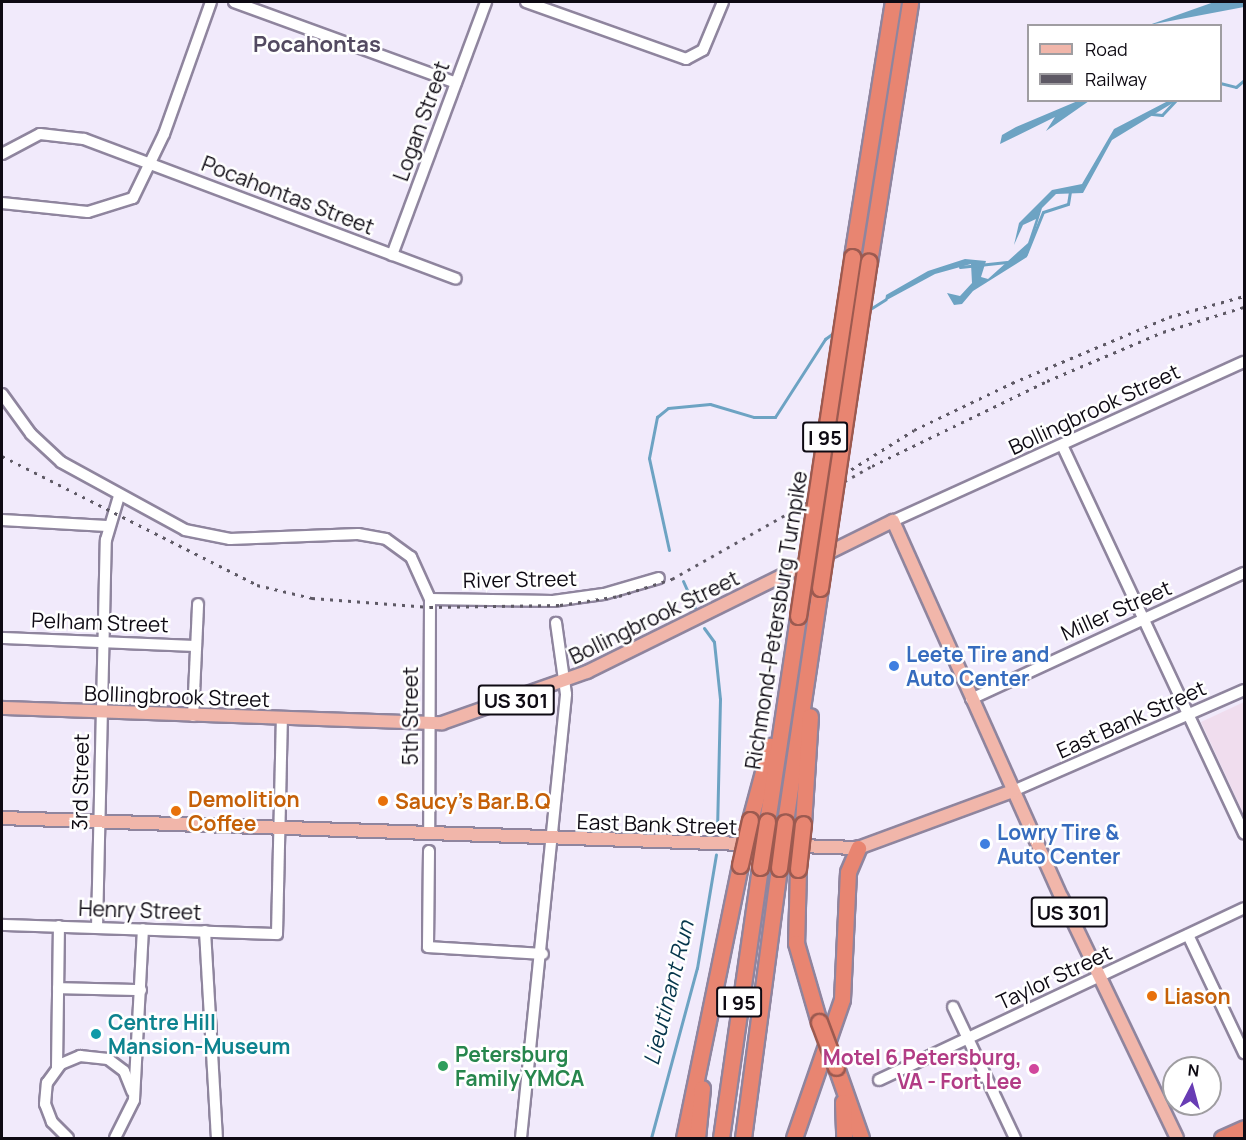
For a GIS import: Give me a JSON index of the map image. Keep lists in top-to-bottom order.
{
  "streets": {
    "highway": ["I 95", "Richmond-Petersburg Turnpike"],
    "main road": ["Bollingbrook Street", "US 301", "East Bank Street"],
    "street": [
      "Logan Street",
      "Pocahontas Street",
      "River Street",
      "Miller Street",
      "Pelham Street",
      "5th Street",
      "3rd Street",
      "Henry Street",
      "Taylor Street"
    ]
  },
  "crossings": [
    ["Logan Street", "Pocahontas Street"],
    ["Bollingbrook Street", "US 301"],
    ["Bollingbrook Street", "5th Street"],
    ["Bollingbrook Street", "3rd Street"],
    ["River Street", "5th Street"],
    ["Miller Street", "US 301"],
    ["Pelham Street", "3rd Street"],
    ["US 301", "East Bank Street"],
    ["US 301", "Taylor Street"],
    ["5th Street", "East Bank Street"],
    ["East Bank Street", "3rd Street"],
    ["East Bank Street", "Henry Street"],
    ["3rd Street", "Henry Street"]
  ],
  "districts": ["Pocahontas"],
  "water": ["Lieutinant Run"],
  "places": [
    "Leete Tire and Auto Center",
    "Saucy's Bar.B.Q",
    "Demolition Coffee",
    "Lowry Tire & Auto Center",
    "Liason",
    "Centre Hill Mansion-Museum",
    "Petersburg Family YMCA",
    "Motel 6 Petersburg, VA - Fort Lee"
  ],
  "legend": ["Road", "Railway"],
  "north": "top"
}
